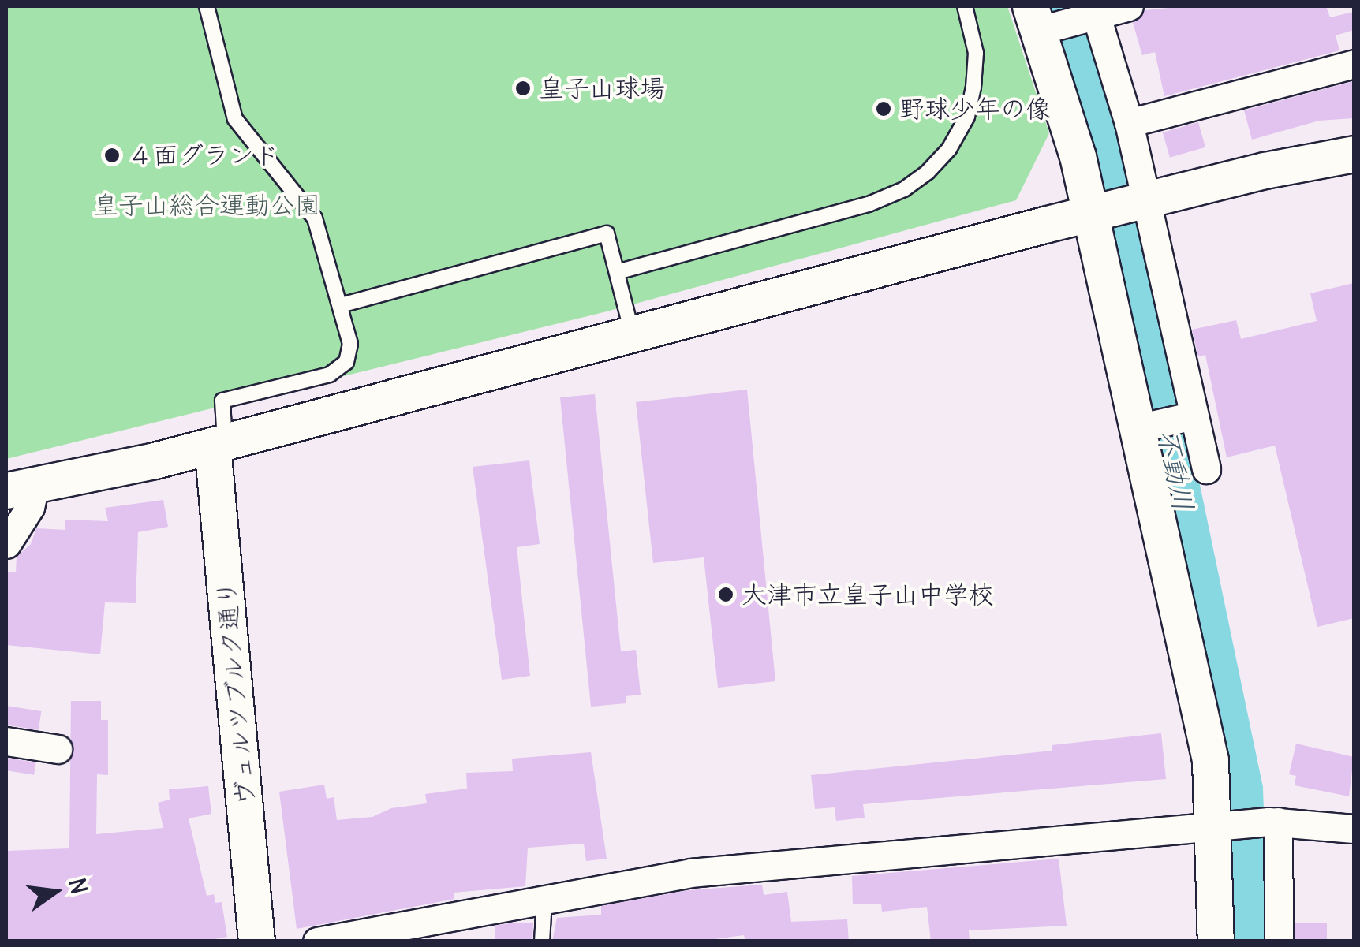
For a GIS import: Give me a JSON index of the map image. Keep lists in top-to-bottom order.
{
  "streets": {
    "street": ["ヴュルツブルク通り"]
  },
  "water": ["不動川"],
  "parks": ["皇子山総合運動公園"],
  "places": [
    "皇子山球場",
    "野球少年の像",
    "４面グランド",
    "大津市立皇子山中学校"
  ],
  "north": "right"
}
